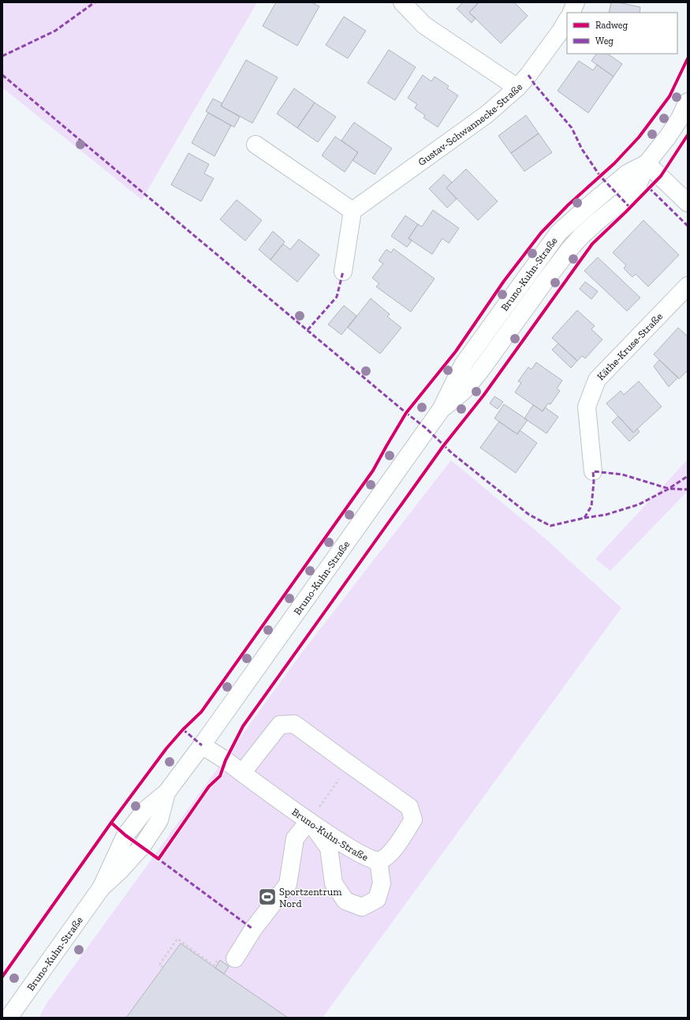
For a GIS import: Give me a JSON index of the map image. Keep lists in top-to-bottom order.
{
  "streets": {
    "street": ["Gustav-Schwannecke-Straße", "Bruno-Kuhn-Straße", "Käthe-Kruse-Straße"]
  },
  "places": {
    "sports": ["Sportzentrum Nord"]
  },
  "legend": ["Radweg", "Weg"]
}
